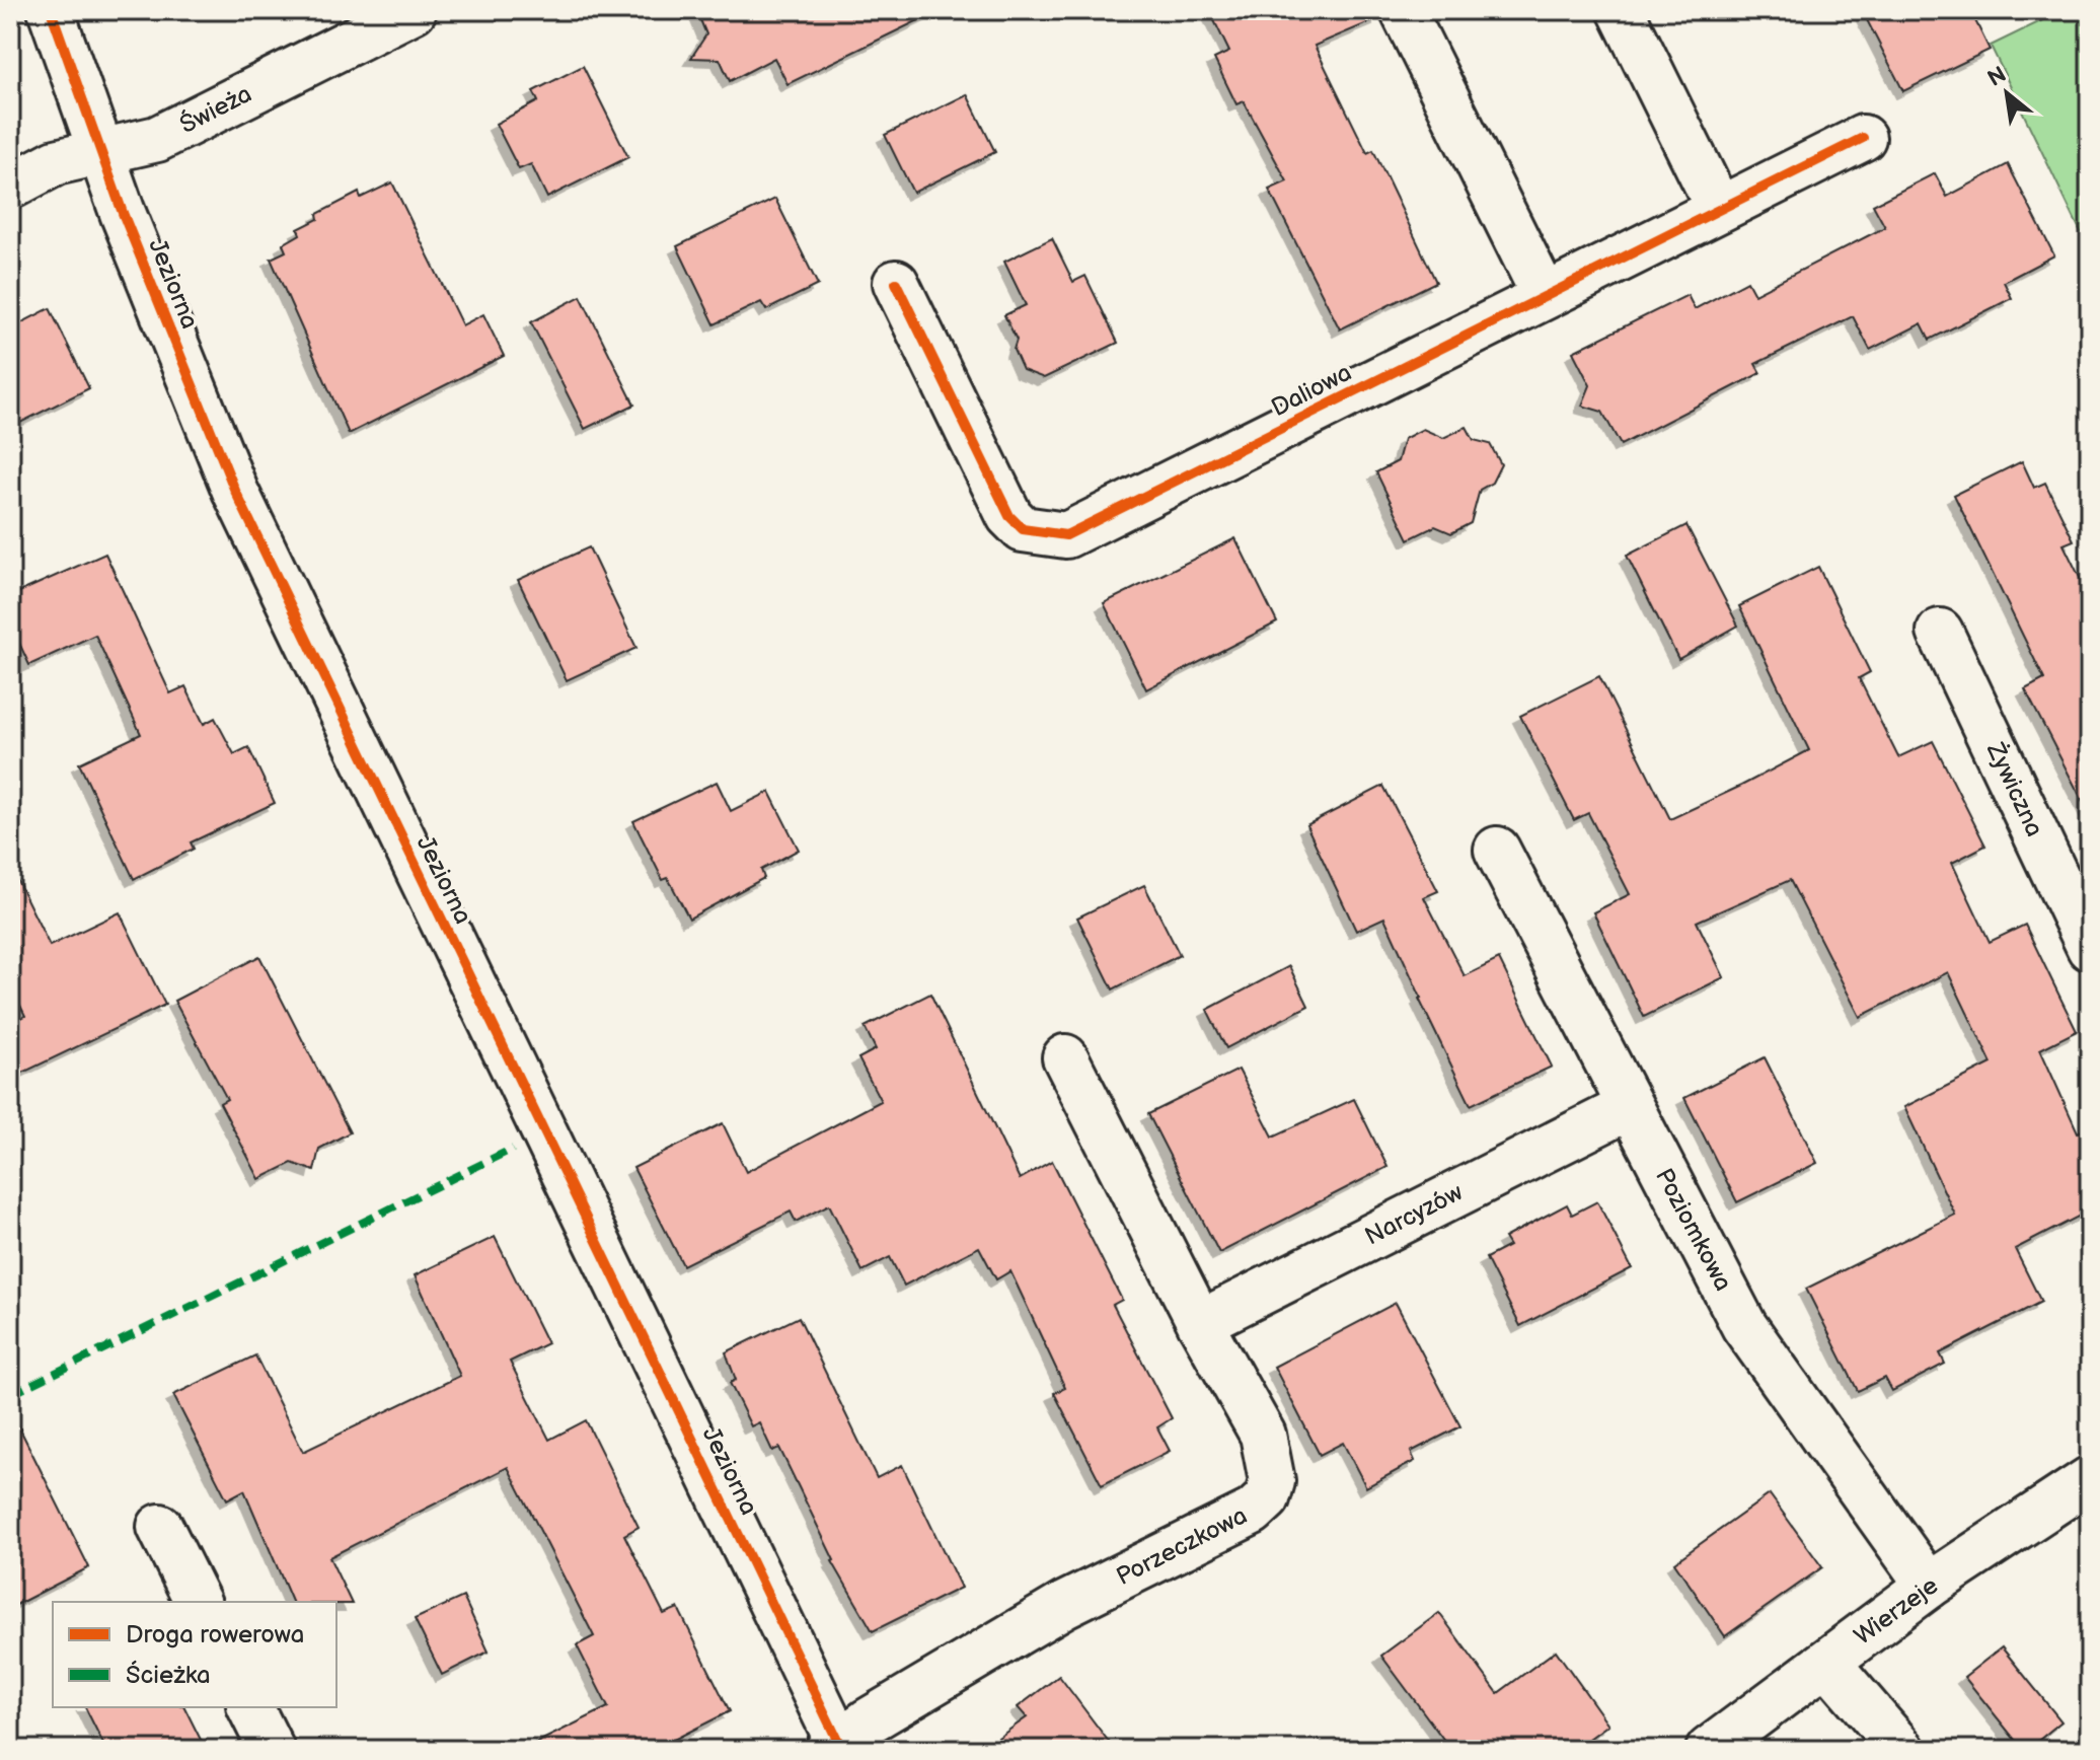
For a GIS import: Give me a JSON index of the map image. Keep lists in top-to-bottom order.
{
  "streets": {
    "street": [
      "Świeża",
      "Jeziorna",
      "Daliowa",
      "Żywiczna",
      "Narcyzów",
      "Poziomkowa",
      "Porzeczkowa",
      "Wierzeje"
    ]
  },
  "crossings": [
    ["Świeża", "Jeziorna"],
    ["Jeziorna", "Porzeczkowa"],
    ["Narcyzów", "Poziomkowa"],
    ["Narcyzów", "Porzeczkowa"],
    ["Poziomkowa", "Wierzeje"]
  ],
  "legend": ["Droga rowerowa", "Ścieżka"],
  "north": "top left"
}
